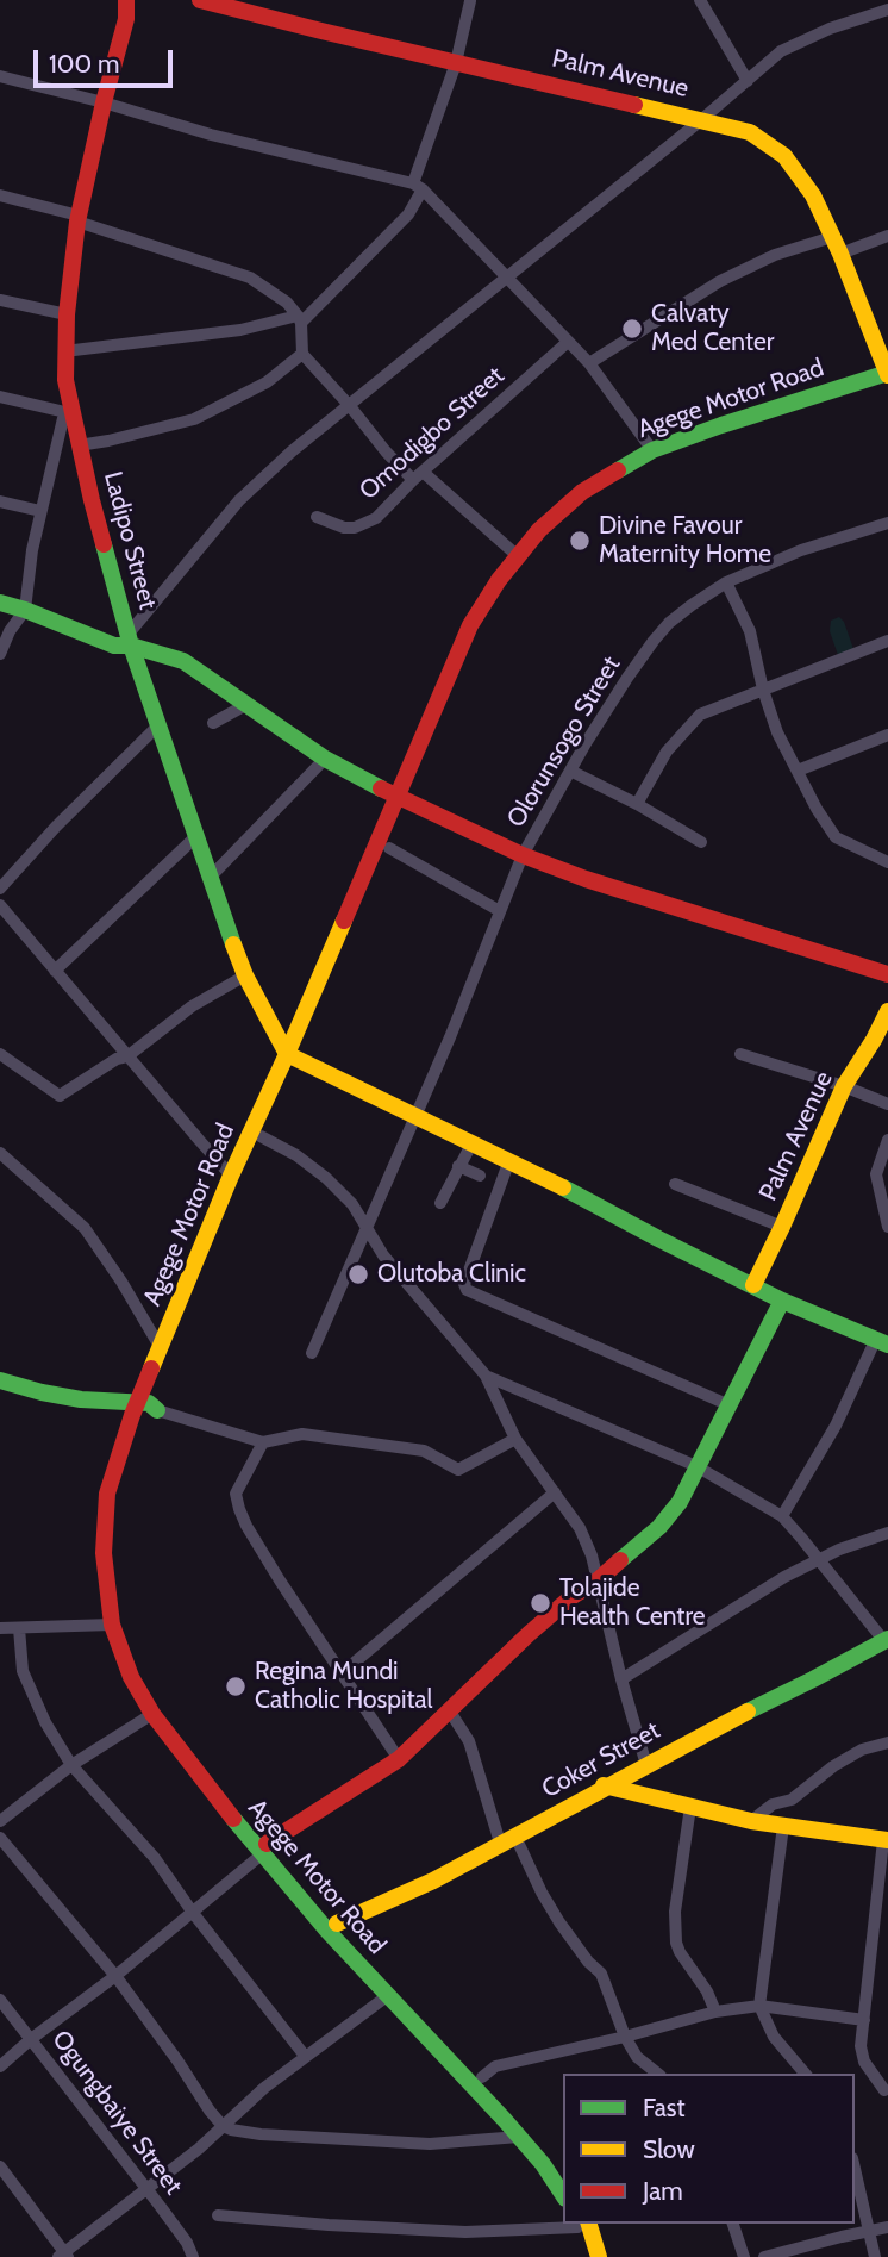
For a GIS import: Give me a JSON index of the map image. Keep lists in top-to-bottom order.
{
  "streets": {
    "main road": [
      "Palm Avenue",
      "Agege Motor Road",
      "Ladipo Street",
      "Coker Street"
    ],
    "street": ["Omodigbo Street", "Olorunsogo Street", "Ogungbaiye Street"]
  },
  "crossings": [
    ["Palm Avenue", "Agege Motor Road"],
    ["Agege Motor Road", "Ladipo Street"],
    ["Agege Motor Road", "Coker Street"]
  ],
  "places": [
    "Calvaty Med Center",
    "Divine Favour Maternity Home",
    "Olutoba Clinic",
    "Tolajide Health Centre",
    "Regina Mundi Catholic Hospital"
  ],
  "legend": ["Fast", "Slow", "Jam"],
  "scale_bar": "100 m"
}
